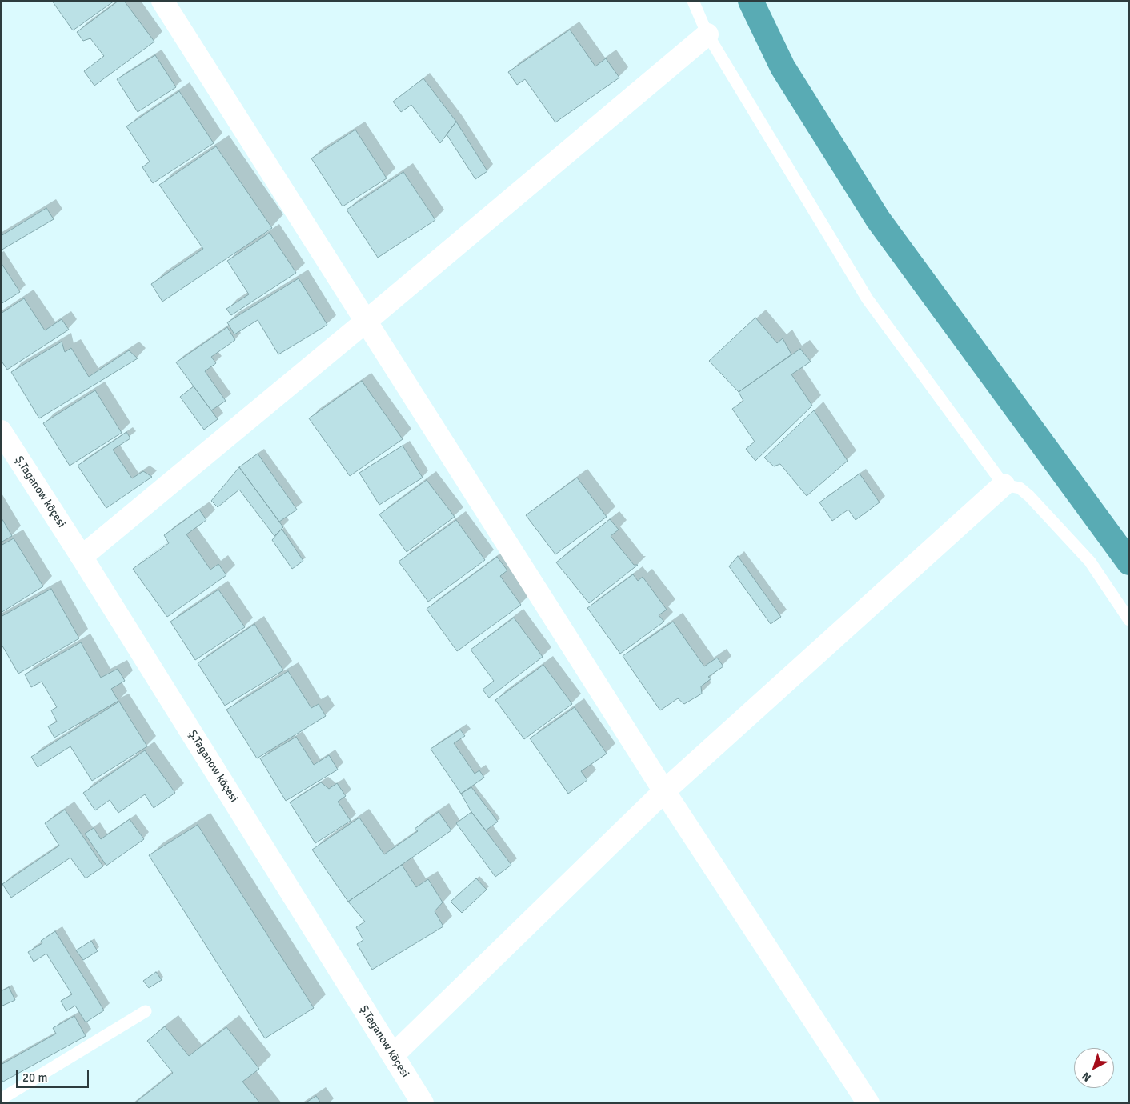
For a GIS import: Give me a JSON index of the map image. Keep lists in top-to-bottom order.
{
  "streets": {
    "street": ["Ş.Taganow köçesi"]
  },
  "scale_bar": "20 m",
  "north": "bottom left"
}
